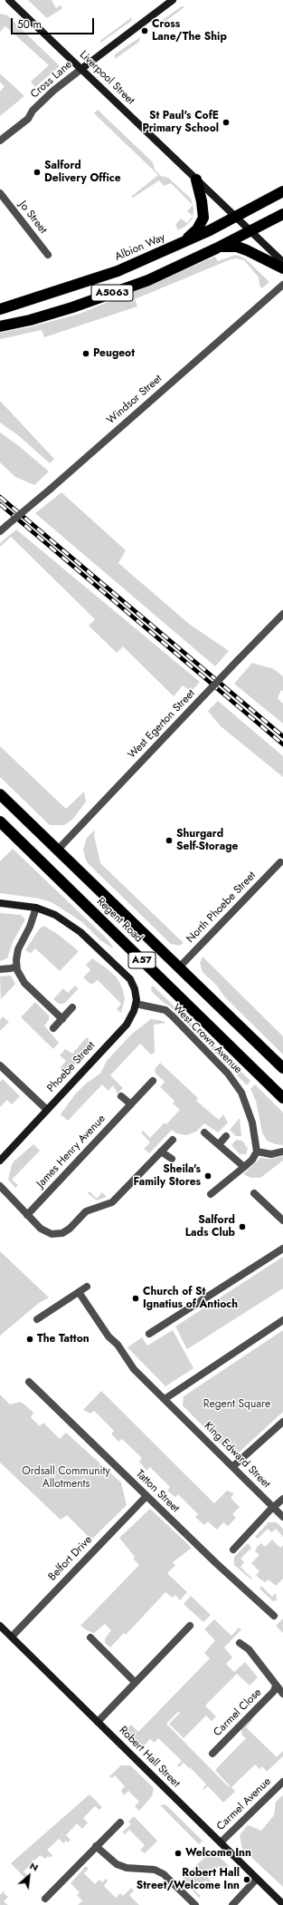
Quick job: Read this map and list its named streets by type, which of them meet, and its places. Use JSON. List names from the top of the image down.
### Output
{
  "streets": {
    "highway": [
      "Albion Way",
      "A5063",
      "Regent Road",
      "A57"
    ],
    "street": [
      "Liverpool Street",
      "Cross Lane",
      "Jo Street",
      "Windsor Street",
      "West Egerton Street",
      "North Phoebe Street",
      "West Crown Avenue",
      "Phoebe Street",
      "James Henry Avenue",
      "King Edward Street",
      "Tatton Street",
      "Belfort Drive",
      "Carmel Close",
      "Robert Hall Street",
      "Carmel Avenue"
    ]
  },
  "crossings": [
    ["Liverpool Street", "Cross Lane"],
    ["Liverpool Street", "Albion Way"],
    ["Liverpool Street", "A5063"],
    ["West Egerton Street", "Regent Road"],
    ["North Phoebe Street", "Regent Road"],
    ["West Crown Avenue", "Phoebe Street"],
    ["Tatton Street", "Belfort Drive"],
    ["Belfort Drive", "Robert Hall Street"],
    ["Robert Hall Street", "Carmel Avenue"]
  ],
  "parks": ["Regent Square", "Ordsall Community Allotments"],
  "places": [
    "Cross Lane/The Ship",
    "St Paul's CofE Primary School",
    "Salford Delivery Office",
    "Peugeot",
    "Shurgard Self-Storage",
    "Sheila's Family Stores",
    "Salford Lads Club",
    "Church of St Ignatius of Antioch",
    "The Tatton",
    "Welcome Inn",
    "Robert Hall Street/Welcome Inn"
  ],
  "scale_bar": "50 m",
  "north": "top right"
}
